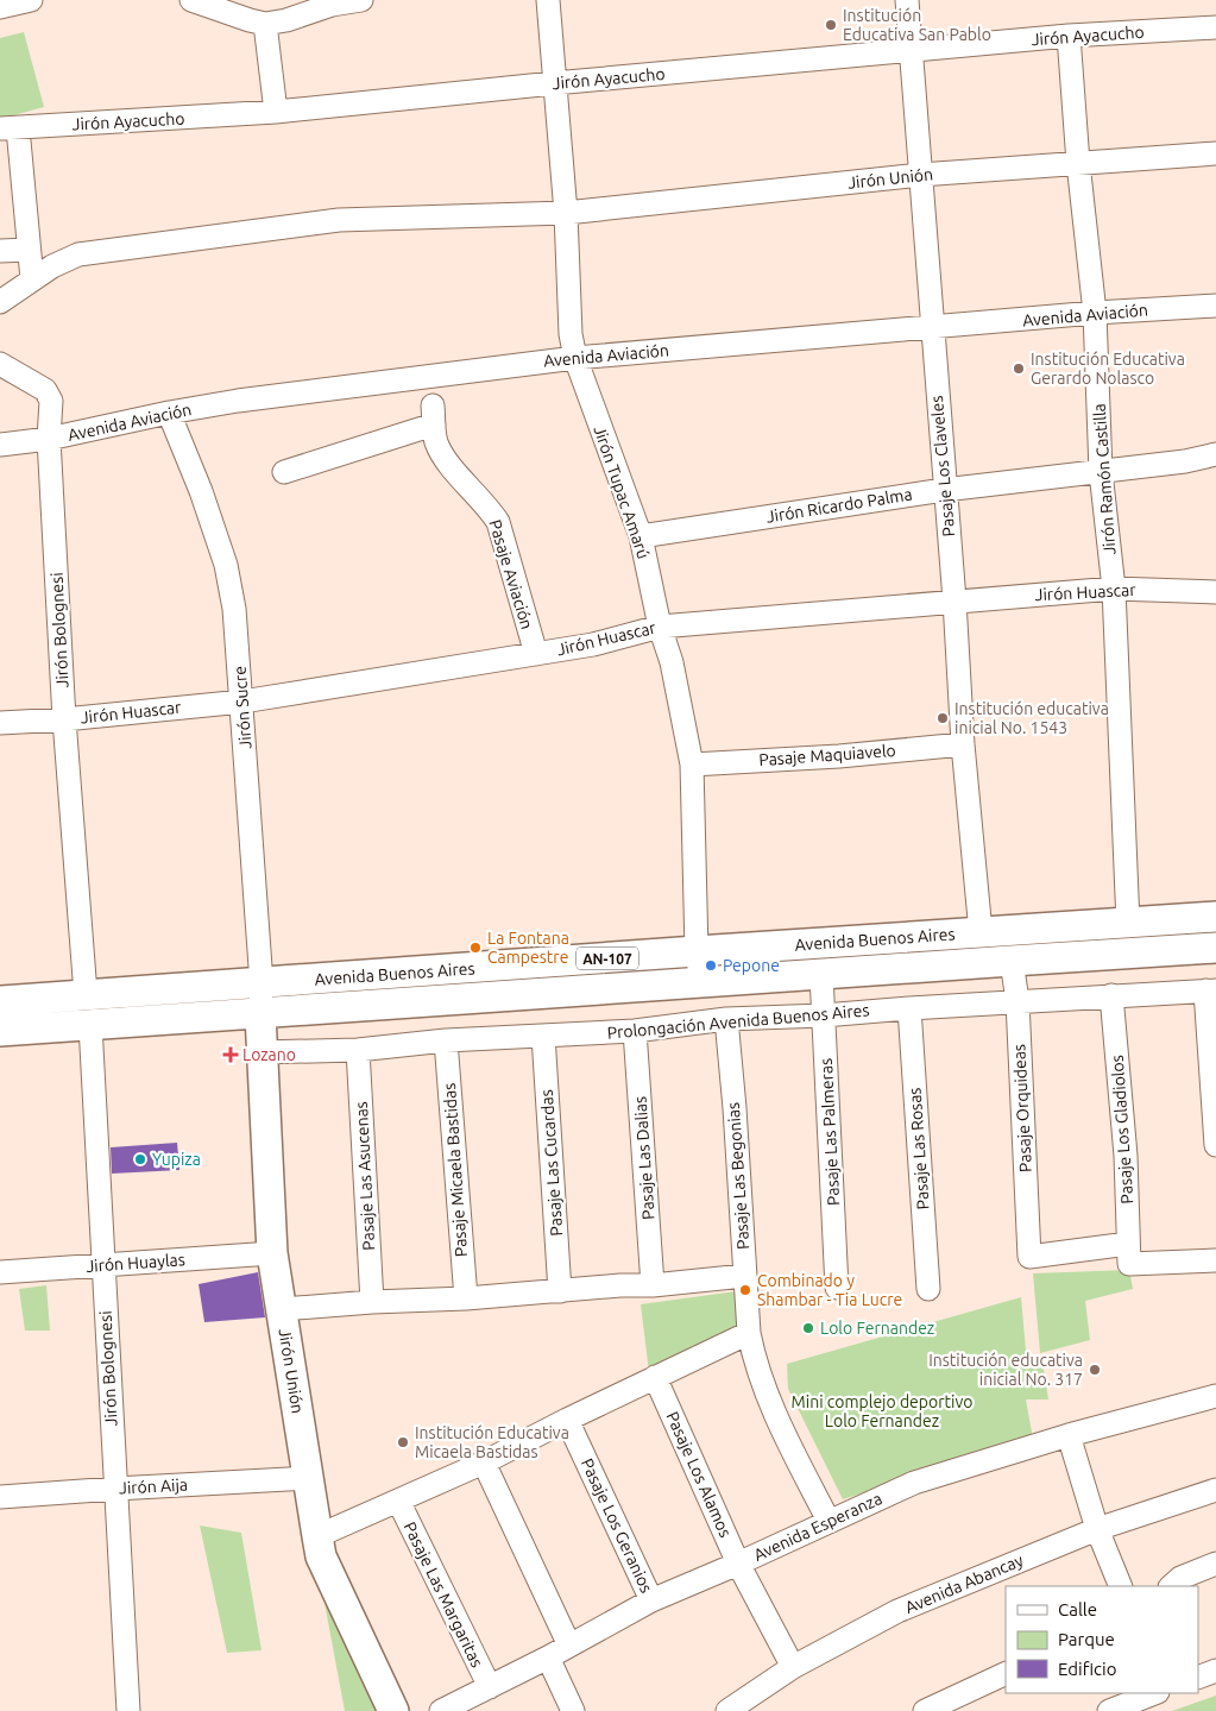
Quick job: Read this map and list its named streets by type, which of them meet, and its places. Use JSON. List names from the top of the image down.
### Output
{
  "streets": {
    "main road": ["Jirón Unión", "Avenida Buenos Aires", "AN-107"],
    "street": [
      "Jirón Ayacucho",
      "Avenida Aviación",
      "Pasaje Los Claveles",
      "Jirón Ramón Castilla",
      "Jirón Tupac Amarú",
      "Jirón Ricardo Palma",
      "Pasaje Aviación",
      "Jirón Huascar",
      "Jirón Bolognesi",
      "Jirón Sucre",
      "Pasaje Maquiavelo",
      "Prolongación Avenida Buenos Aires",
      "Pasaje Orquideas",
      "Pasaje Los Gladiolos",
      "Pasaje Las Palmeras",
      "Pasaje Las Rosas",
      "Pasaje Las Dalias",
      "Pasaje Las Cucardas",
      "Pasaje Micaela Bastidas",
      "Pasaje Las Asucenas",
      "Pasaje Las Begonias",
      "Jirón Huaylas",
      "Pasaje Los Alamos",
      "Jirón Aija",
      "Pasaje Los Geranios",
      "Avenida Esperanza",
      "Avenida Abancay",
      "Pasaje Las Margaritas"
    ]
  },
  "crossings": [
    ["Jirón Ayacucho", "Pasaje Los Claveles"],
    ["Jirón Ayacucho", "Jirón Ramón Castilla"],
    ["Jirón Ayacucho", "Jirón Tupac Amarú"],
    ["Jirón Unión", "Pasaje Los Claveles"],
    ["Jirón Unión", "Jirón Ramón Castilla"],
    ["Jirón Unión", "Jirón Tupac Amarú"],
    ["Jirón Unión", "Jirón Sucre"],
    ["Jirón Unión", "Avenida Buenos Aires"],
    ["Jirón Unión", "Prolongación Avenida Buenos Aires"],
    ["Jirón Unión", "Jirón Huaylas"],
    ["Jirón Unión", "Jirón Aija"],
    ["Avenida Aviación", "Pasaje Los Claveles"],
    ["Avenida Aviación", "Jirón Ramón Castilla"],
    ["Avenida Aviación", "Jirón Tupac Amarú"],
    ["Avenida Aviación", "Jirón Bolognesi"],
    ["Avenida Aviación", "Jirón Sucre"],
    ["Pasaje Los Claveles", "Jirón Ricardo Palma"],
    ["Pasaje Los Claveles", "Jirón Huascar"],
    ["Pasaje Los Claveles", "Pasaje Maquiavelo"],
    ["Pasaje Los Claveles", "Avenida Buenos Aires"],
    ["Jirón Ramón Castilla", "Jirón Ricardo Palma"],
    ["Jirón Ramón Castilla", "Jirón Huascar"],
    ["Jirón Ramón Castilla", "Avenida Buenos Aires"],
    ["Jirón Tupac Amarú", "Jirón Ricardo Palma"],
    ["Jirón Tupac Amarú", "Jirón Huascar"],
    ["Jirón Tupac Amarú", "Pasaje Maquiavelo"],
    ["Jirón Tupac Amarú", "Avenida Buenos Aires"],
    ["Pasaje Aviación", "Jirón Huascar"],
    ["Jirón Huascar", "Jirón Bolognesi"],
    ["Jirón Huascar", "Jirón Sucre"],
    ["Jirón Bolognesi", "Avenida Buenos Aires"],
    ["Jirón Bolognesi", "Jirón Huaylas"],
    ["Jirón Bolognesi", "Jirón Aija"],
    ["Jirón Sucre", "Avenida Buenos Aires"],
    ["Avenida Buenos Aires", "Pasaje Orquideas"],
    ["Avenida Buenos Aires", "Pasaje Las Palmeras"],
    ["Prolongación Avenida Buenos Aires", "Pasaje Orquideas"],
    ["Prolongación Avenida Buenos Aires", "Pasaje Los Gladiolos"],
    ["Prolongación Avenida Buenos Aires", "Pasaje Las Palmeras"],
    ["Prolongación Avenida Buenos Aires", "Pasaje Las Rosas"],
    ["Prolongación Avenida Buenos Aires", "Pasaje Las Dalias"],
    ["Prolongación Avenida Buenos Aires", "Pasaje Las Cucardas"],
    ["Prolongación Avenida Buenos Aires", "Pasaje Micaela Bastidas"],
    ["Prolongación Avenida Buenos Aires", "Pasaje Las Asucenas"],
    ["Prolongación Avenida Buenos Aires", "Pasaje Las Begonias"],
    ["Pasaje Orquideas", "Pasaje Los Gladiolos"],
    ["Pasaje Las Begonias", "Avenida Esperanza"],
    ["Pasaje Los Alamos", "Avenida Esperanza"],
    ["Pasaje Los Alamos", "Avenida Abancay"],
    ["Pasaje Los Geranios", "Avenida Esperanza"],
    ["Avenida Esperanza", "Pasaje Las Margaritas"]
  ],
  "parks": ["Mini complejo deportivo Lolo Fernandez"],
  "places": {
    "other": [
      "Institución Educativa San Pablo",
      "Institución Educativa Gerardo Nolasco",
      "Institución educativa inicial No. 1543",
      "La Fontana Campestre",
      "Pepone",
      "Yupiza",
      "Combinado y Shambar - Tia Lucre",
      "Lolo Fernandez",
      "Institución educativa inicial No. 317",
      "Institución Educativa Micaela Bastidas"
    ],
    "health": ["Lozano"]
  },
  "legend": ["Calle", "Parque", "Edificio"]
}
